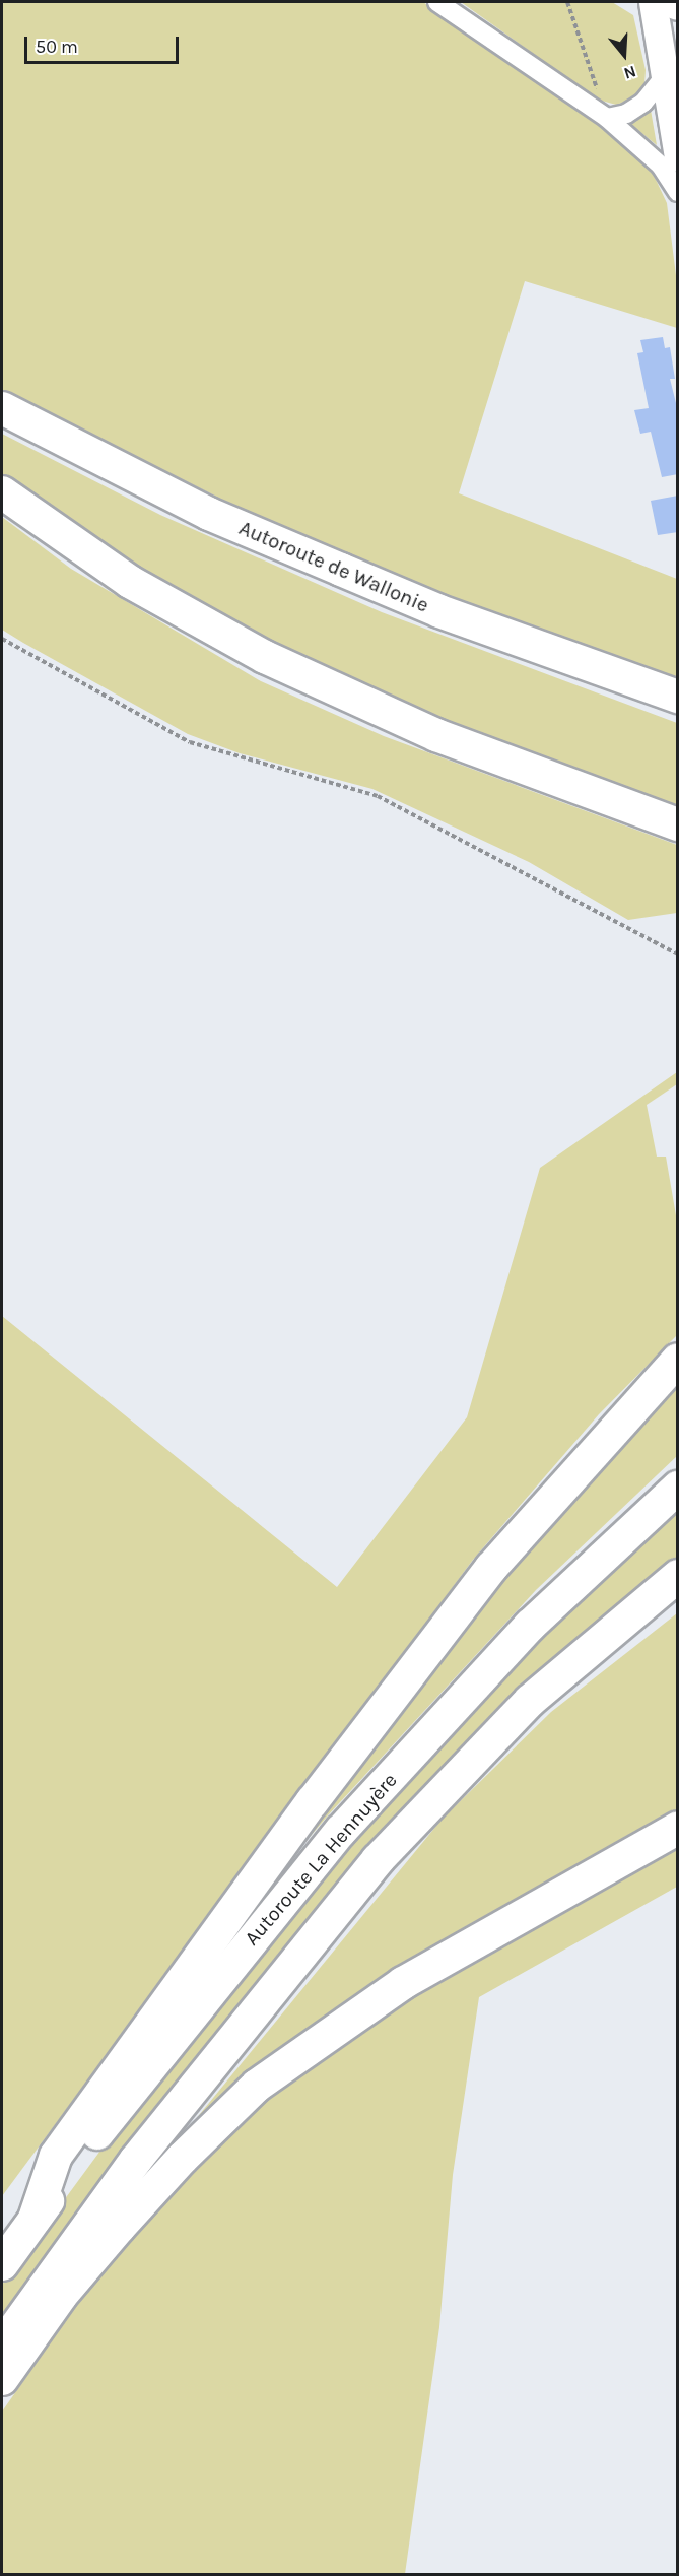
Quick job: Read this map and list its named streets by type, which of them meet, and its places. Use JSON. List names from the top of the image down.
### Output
{
  "streets": {
    "highway": ["Autoroute de Wallonie", "Autoroute La Hennuyère"]
  },
  "scale_bar": "50 m",
  "north": "bottom"
}
